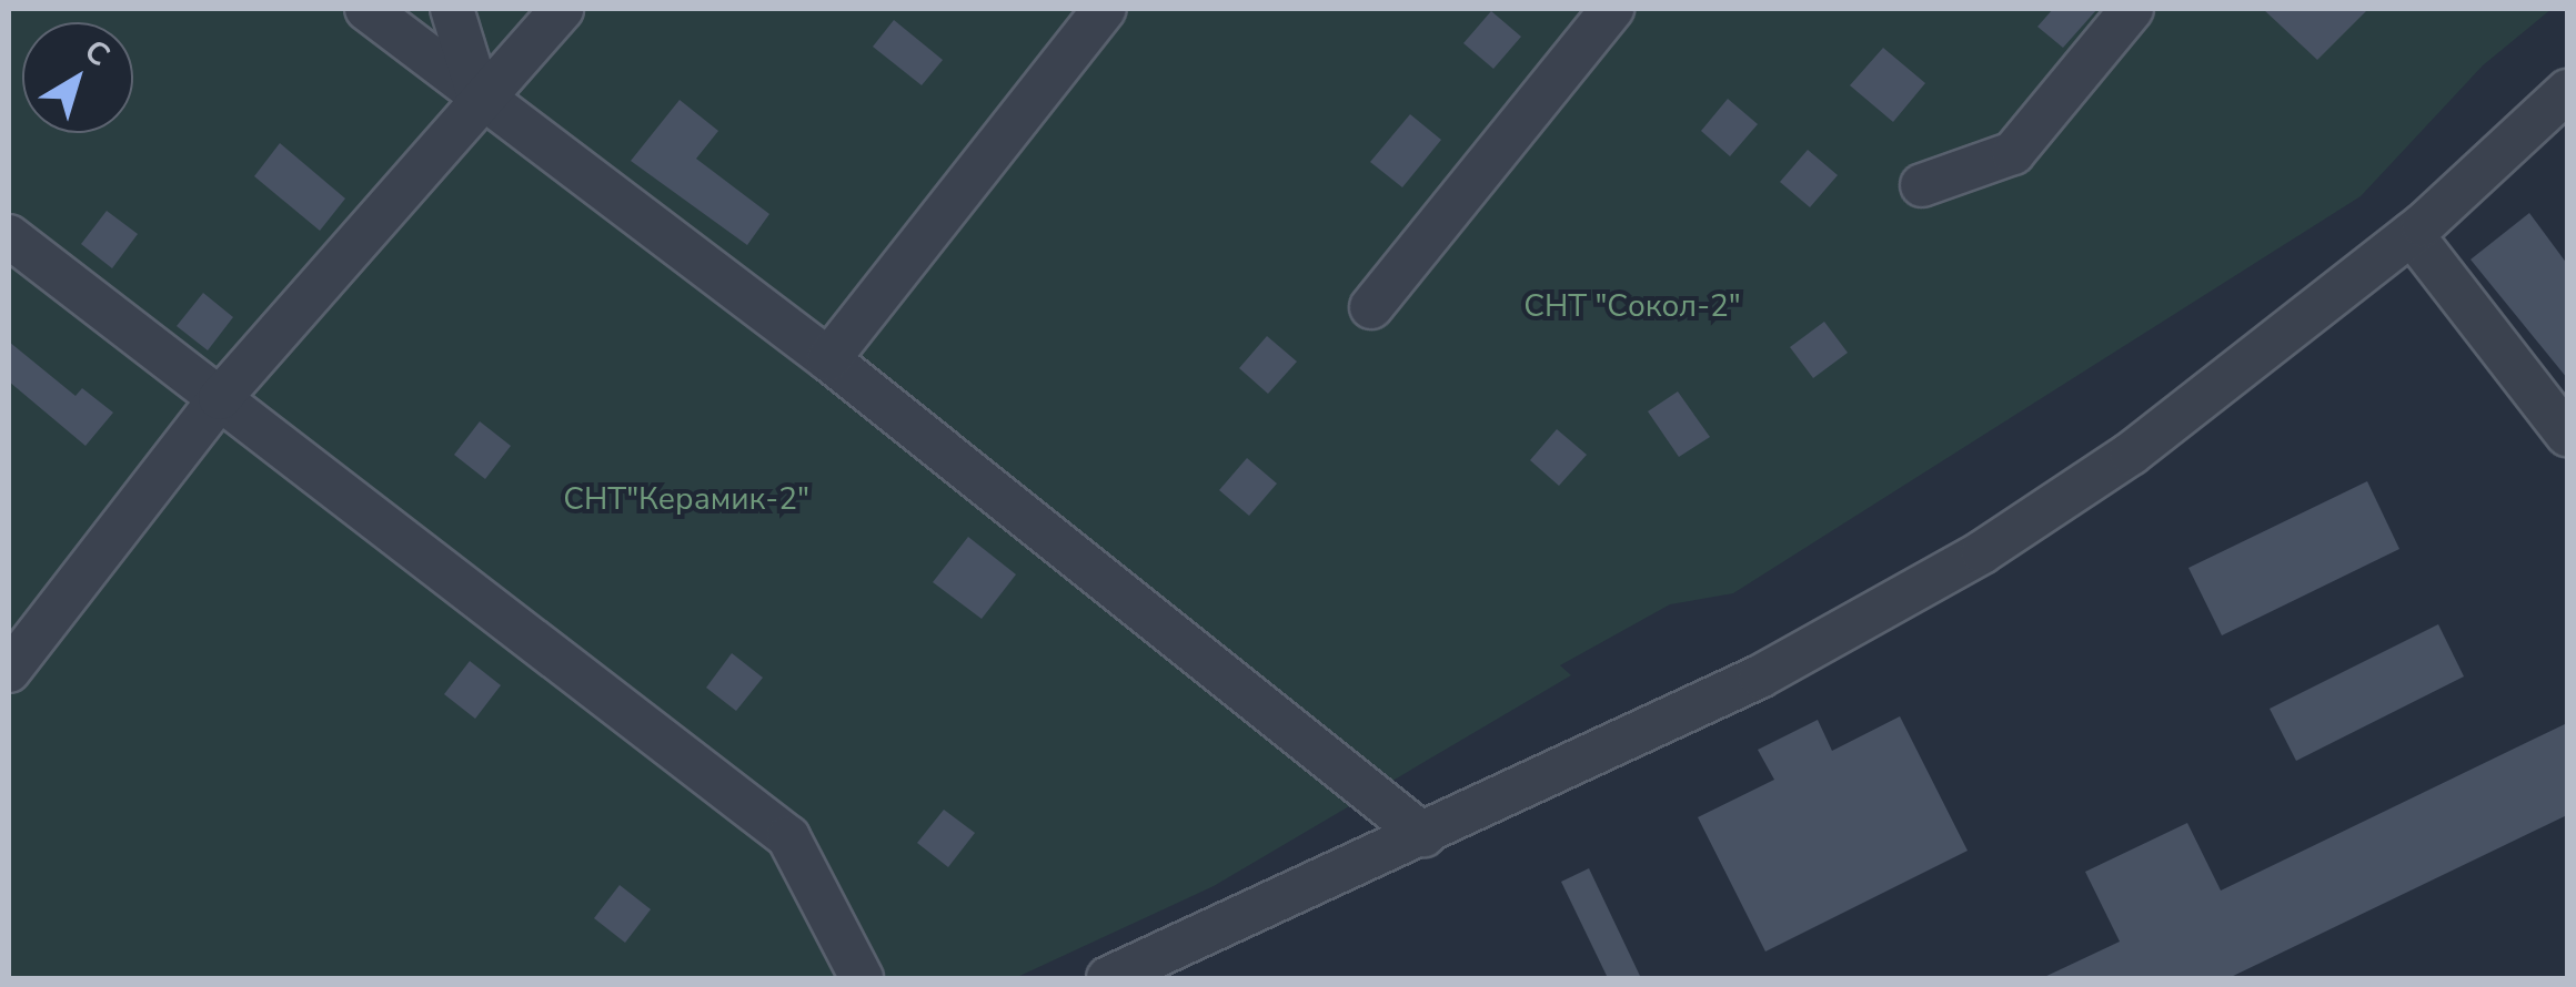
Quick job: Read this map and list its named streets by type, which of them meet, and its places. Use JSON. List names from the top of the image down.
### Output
{
  "parks": ["СНТ \"Сокол-2\"", "СНТ\"Керамик-2\""],
  "north": "top right"
}
